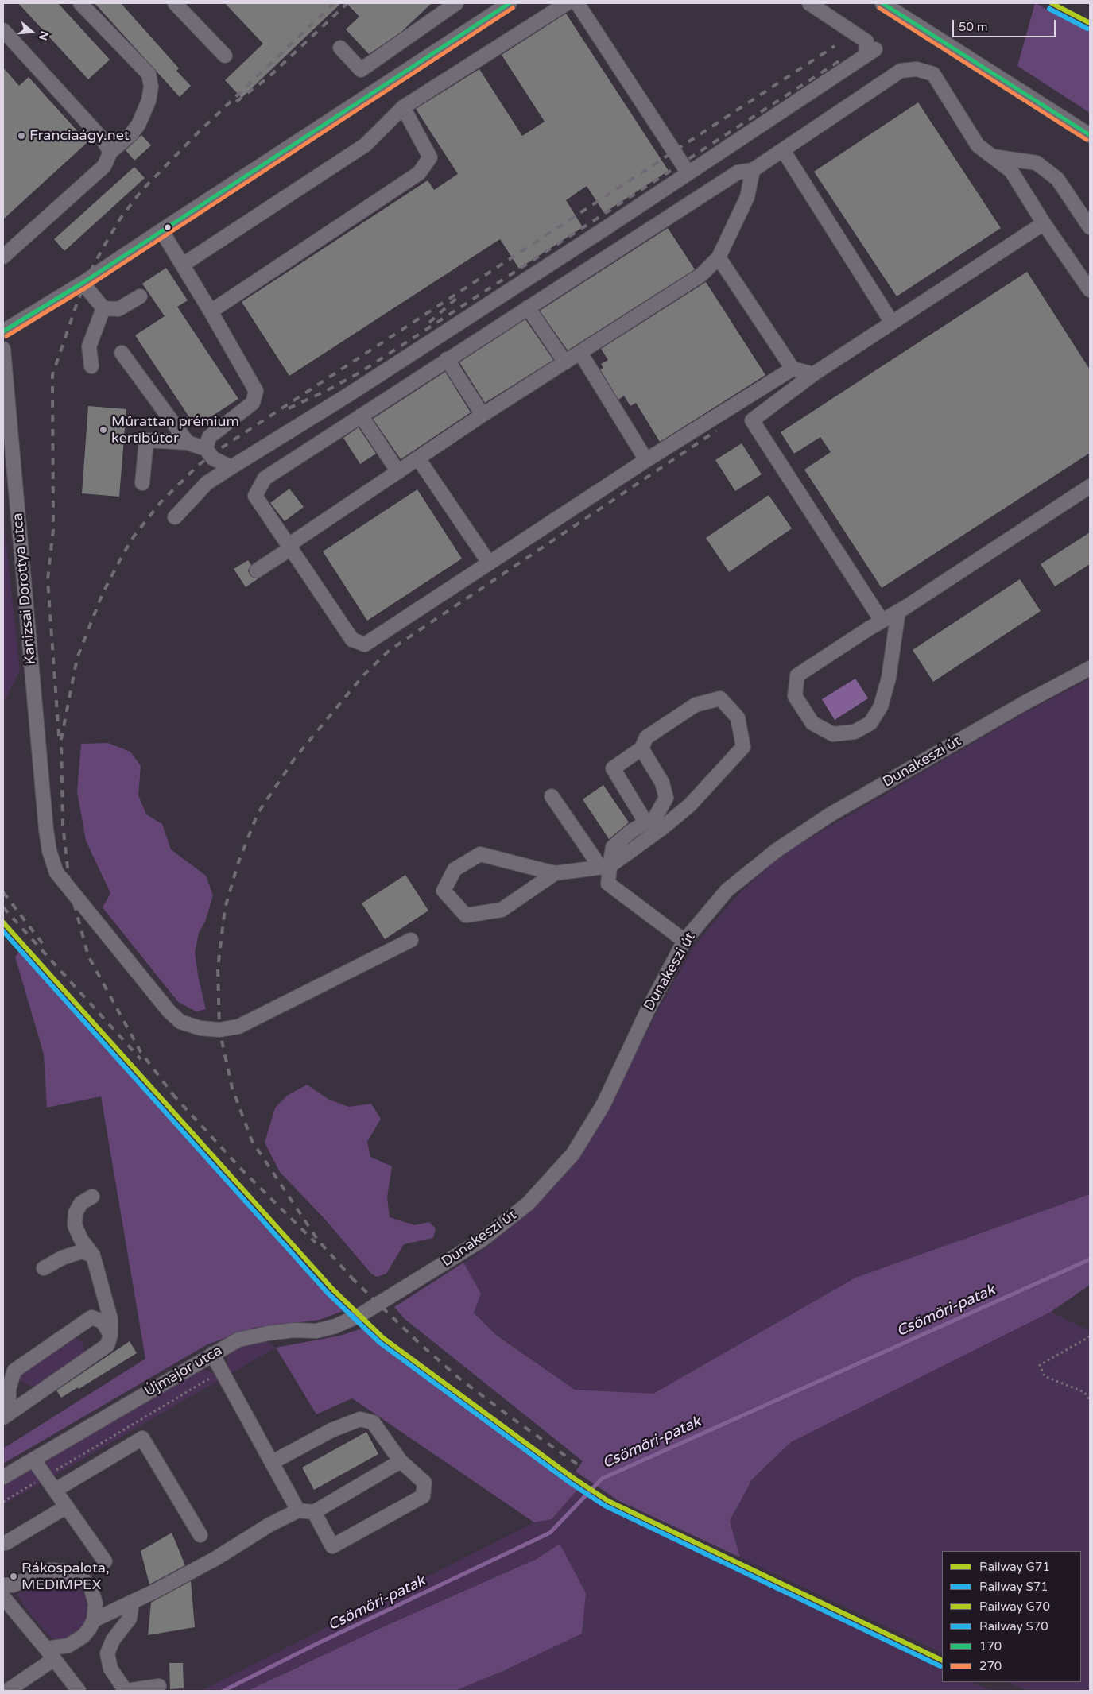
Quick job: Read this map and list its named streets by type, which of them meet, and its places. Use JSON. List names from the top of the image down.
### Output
{
  "streets": {
    "street": ["Kanizsai Dorottya utca", "Dunakeszi út", "Újmajor utca"]
  },
  "crossings": [
    ["Dunakeszi út", "Újmajor utca"]
  ],
  "water": ["Csömöri-patak"],
  "places": ["Franciaágy.net", "Műrattan prémium kertibútor", "Rákospalota, MEDIMPEX"],
  "lines": [
    "rail line G70",
    "transit line 170",
    "transit line 270",
    "rail line S70",
    "rail line G71",
    "rail line S71"
  ],
  "legend": [
    "Railway G71",
    "Railway S71",
    "Railway G70",
    "Railway S70",
    "170",
    "270"
  ],
  "scale_bar": "50 m",
  "north": "right"
}
